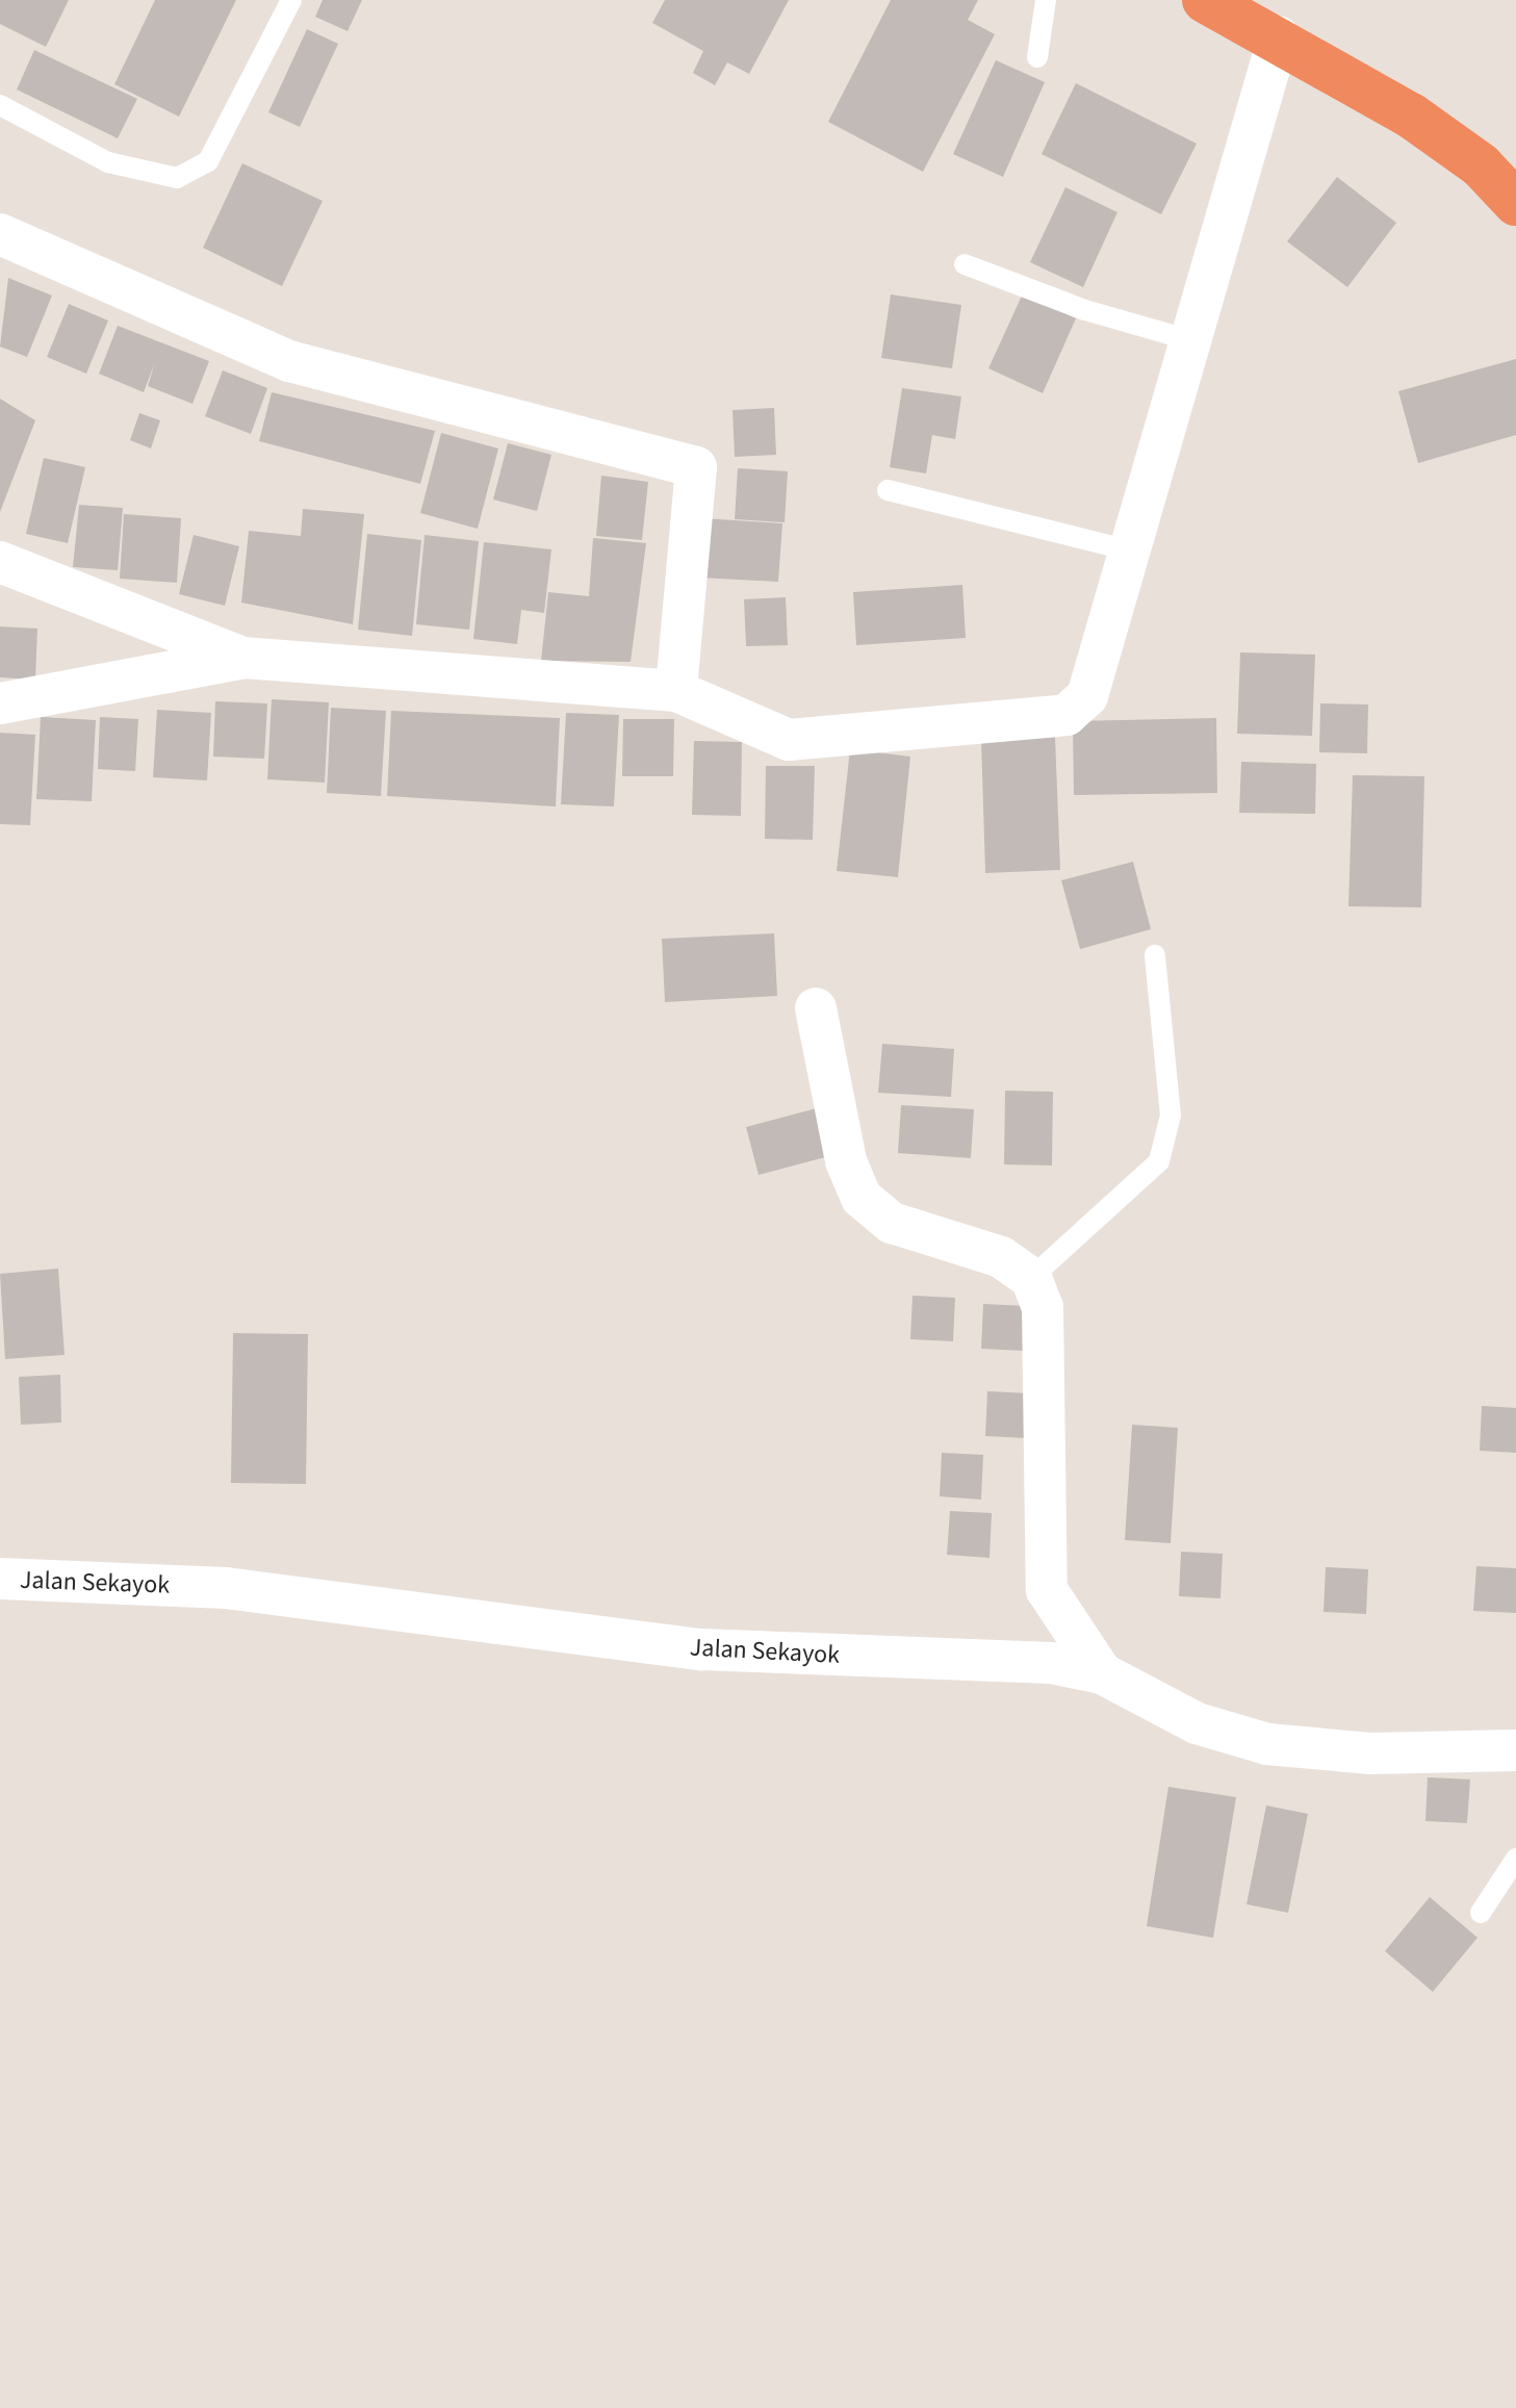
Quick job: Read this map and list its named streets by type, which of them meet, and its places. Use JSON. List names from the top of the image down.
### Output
{
  "streets": {
    "street": ["Jalan Sekayok"]
  }
}
